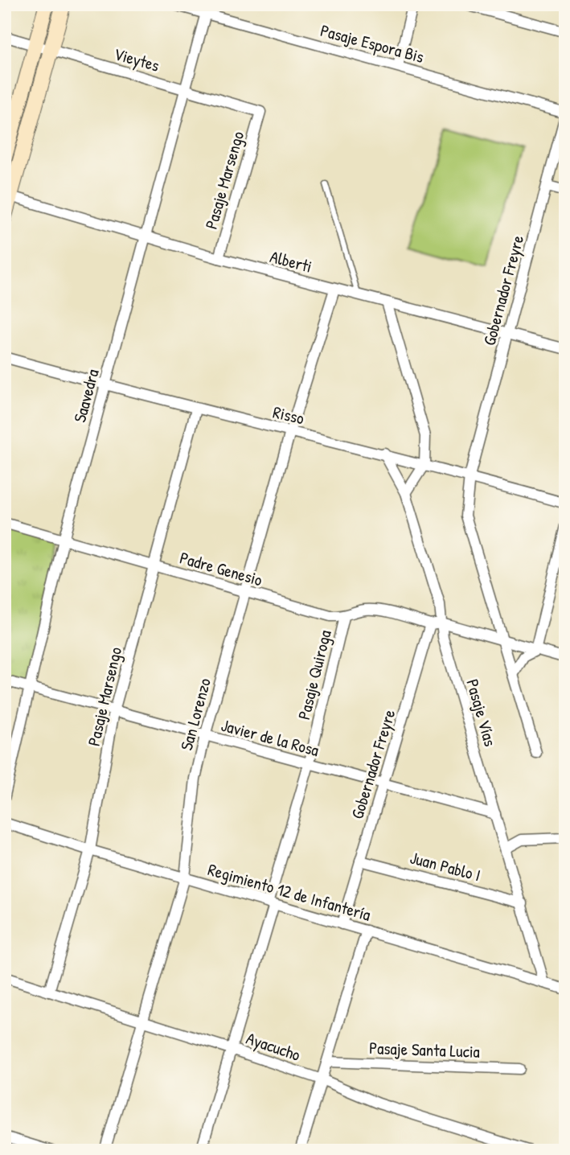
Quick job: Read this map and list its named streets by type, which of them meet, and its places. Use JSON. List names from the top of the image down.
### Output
{
  "streets": {
    "street": [
      "Pasaje Espora Bis",
      "Vieytes",
      "Pasaje Marsengo",
      "Alberti",
      "Gobernador Freyre",
      "Saavedra",
      "Risso",
      "Padre Genesio",
      "Pasaje Quiroga",
      "Pasaje Vías",
      "San Lorenzo",
      "Javier de la Rosa",
      "Juan Pablo I",
      "Regimiento 12 de Infantería",
      "Ayacucho",
      "Pasaje Santa Lucia"
    ]
  },
  "crossings": [
    ["Pasaje Espora Bis", "Gobernador Freyre"],
    ["Pasaje Espora Bis", "Saavedra"],
    ["Vieytes", "Pasaje Marsengo"],
    ["Vieytes", "Saavedra"],
    ["Pasaje Marsengo", "Alberti"],
    ["Pasaje Marsengo", "Risso"],
    ["Pasaje Marsengo", "Padre Genesio"],
    ["Pasaje Marsengo", "Javier de la Rosa"],
    ["Pasaje Marsengo", "Regimiento 12 de Infantería"],
    ["Pasaje Marsengo", "Ayacucho"],
    ["Alberti", "Gobernador Freyre"],
    ["Alberti", "Saavedra"],
    ["Alberti", "San Lorenzo"],
    ["Gobernador Freyre", "Risso"],
    ["Gobernador Freyre", "Padre Genesio"],
    ["Gobernador Freyre", "Javier de la Rosa"],
    ["Gobernador Freyre", "Juan Pablo I"],
    ["Gobernador Freyre", "Regimiento 12 de Infantería"],
    ["Saavedra", "Risso"],
    ["Saavedra", "Padre Genesio"],
    ["Saavedra", "Javier de la Rosa"],
    ["Risso", "Pasaje Vías"],
    ["Risso", "San Lorenzo"],
    ["Padre Genesio", "Pasaje Quiroga"],
    ["Padre Genesio", "San Lorenzo"],
    ["Pasaje Quiroga", "Javier de la Rosa"],
    ["Pasaje Quiroga", "Regimiento 12 de Infantería"],
    ["Pasaje Quiroga", "Ayacucho"],
    ["Pasaje Vías", "Javier de la Rosa"],
    ["Pasaje Vías", "Juan Pablo I"],
    ["Pasaje Vías", "Regimiento 12 de Infantería"],
    ["San Lorenzo", "Javier de la Rosa"],
    ["San Lorenzo", "Regimiento 12 de Infantería"],
    ["San Lorenzo", "Ayacucho"]
  ]
}
